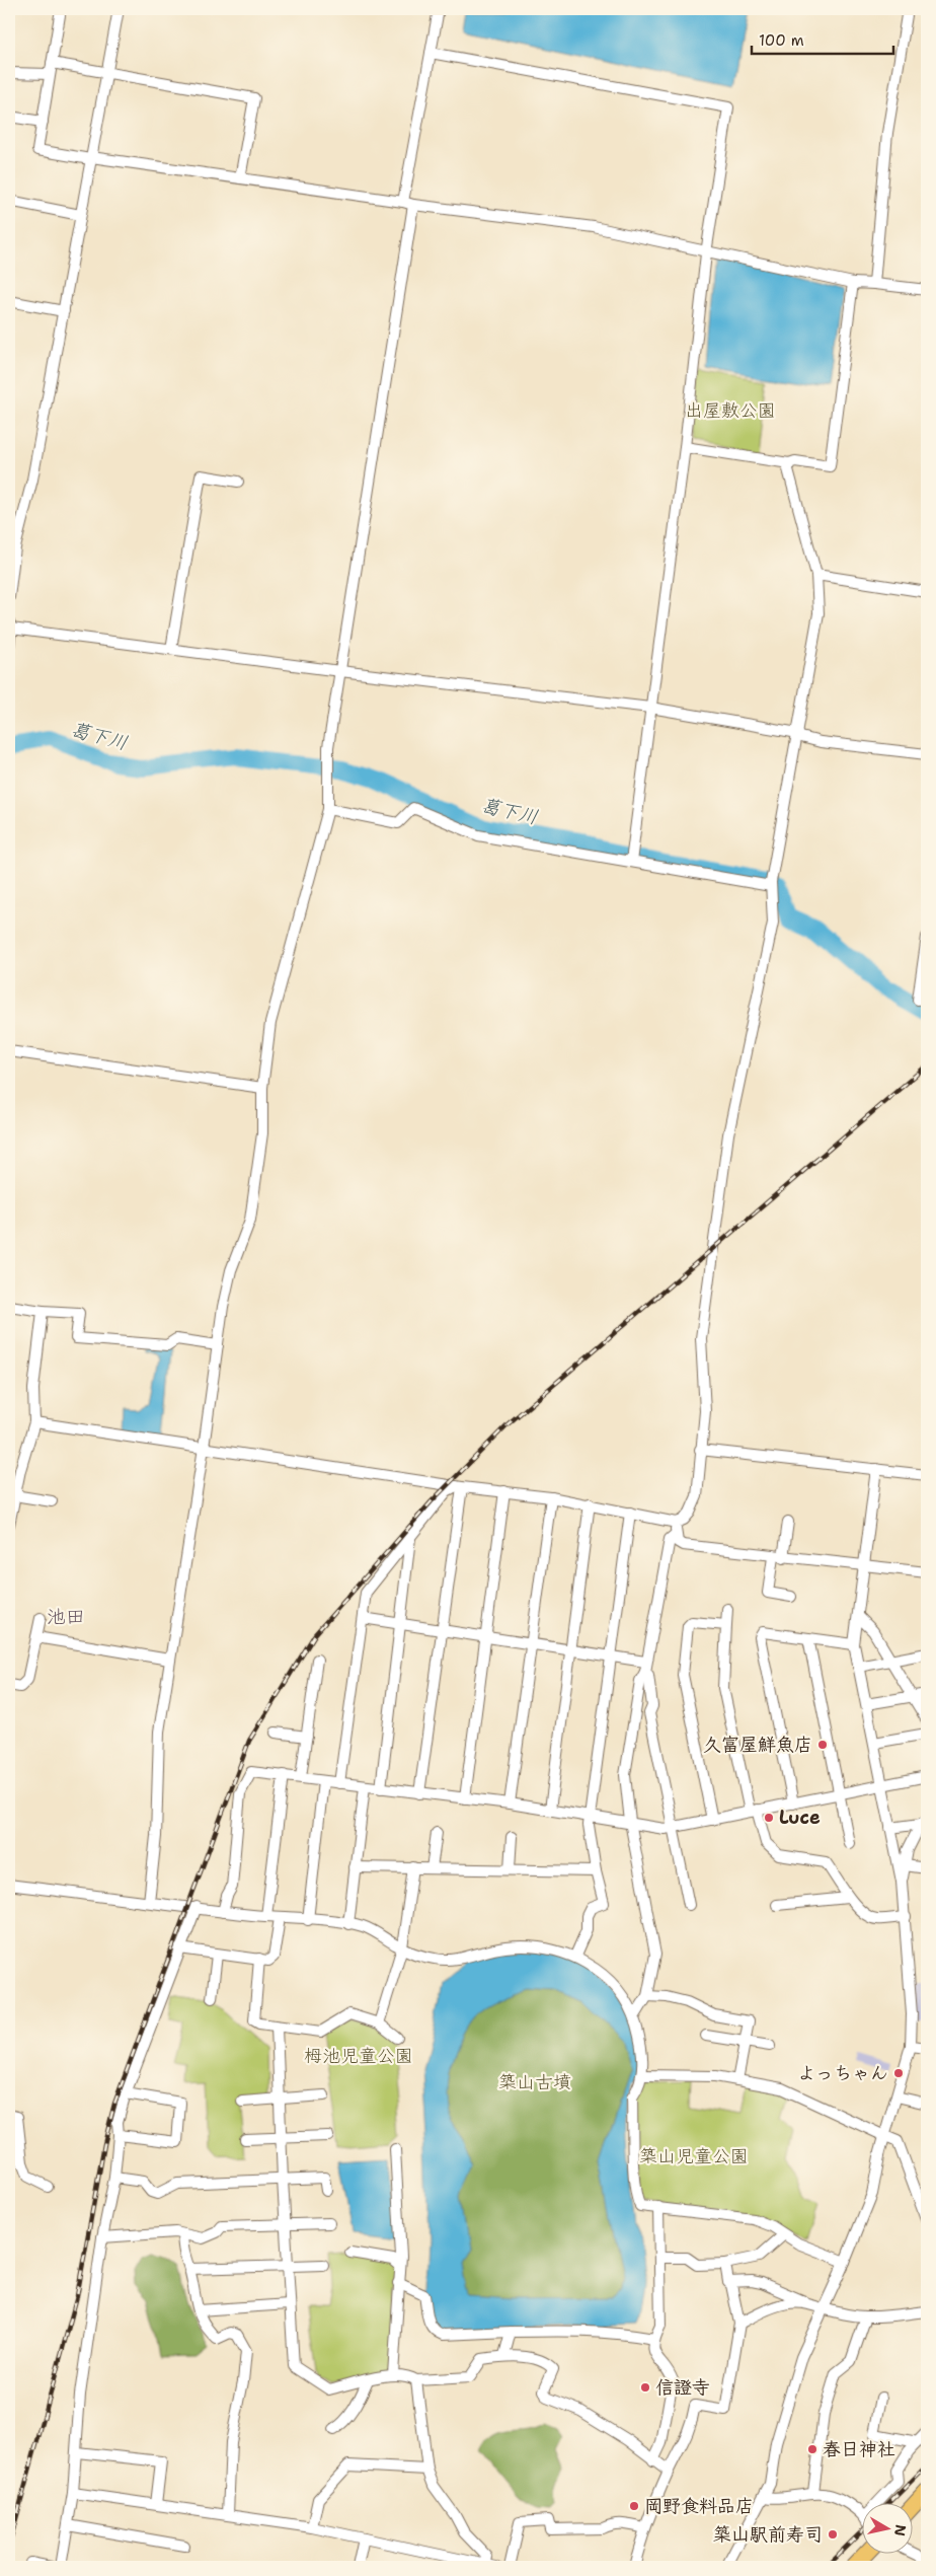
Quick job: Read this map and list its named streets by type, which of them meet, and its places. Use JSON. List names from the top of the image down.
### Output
{
  "districts": ["池田"],
  "water": ["葛下川"],
  "parks": [
    "出屋敷公園",
    "栂池児童公園",
    "築山古墳",
    "築山児童公園"
  ],
  "places": [
    "久富屋鮮魚店",
    "Luce",
    "よっちゃん",
    "信證寺",
    "春日神社",
    "岡野食料品店",
    "築山駅前寿司"
  ],
  "scale_bar": "100 m",
  "north": "right"
}
